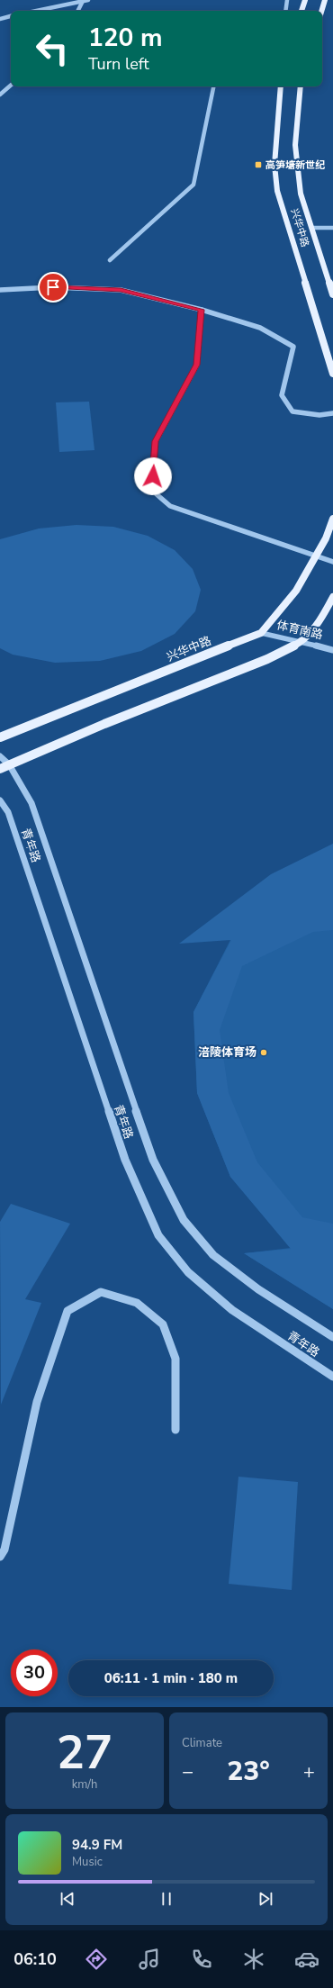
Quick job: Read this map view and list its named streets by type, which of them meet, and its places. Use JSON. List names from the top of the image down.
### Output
{
  "streets": {
    "main road": ["兴华中路"],
    "street": ["体育南路", "青年路"]
  },
  "crossings": [
    ["兴华中路", "体育南路"]
  ],
  "places": {
    "transit": ["高笋塘新世纪"],
    "other": ["涪陵体育场"]
  },
  "page": {
    "turn": ["120 m", "Turn left"],
    "limit": "30",
    "trip": "06:11 · 1 min · 180 m",
    "tile": [
      ["27", "km/h"],
      "Climate"
    ],
    "heat": ["−", "23°", "+"],
    "song": ["94.9 FM", "Music"],
    "tabs": "06:10"
  }
}
